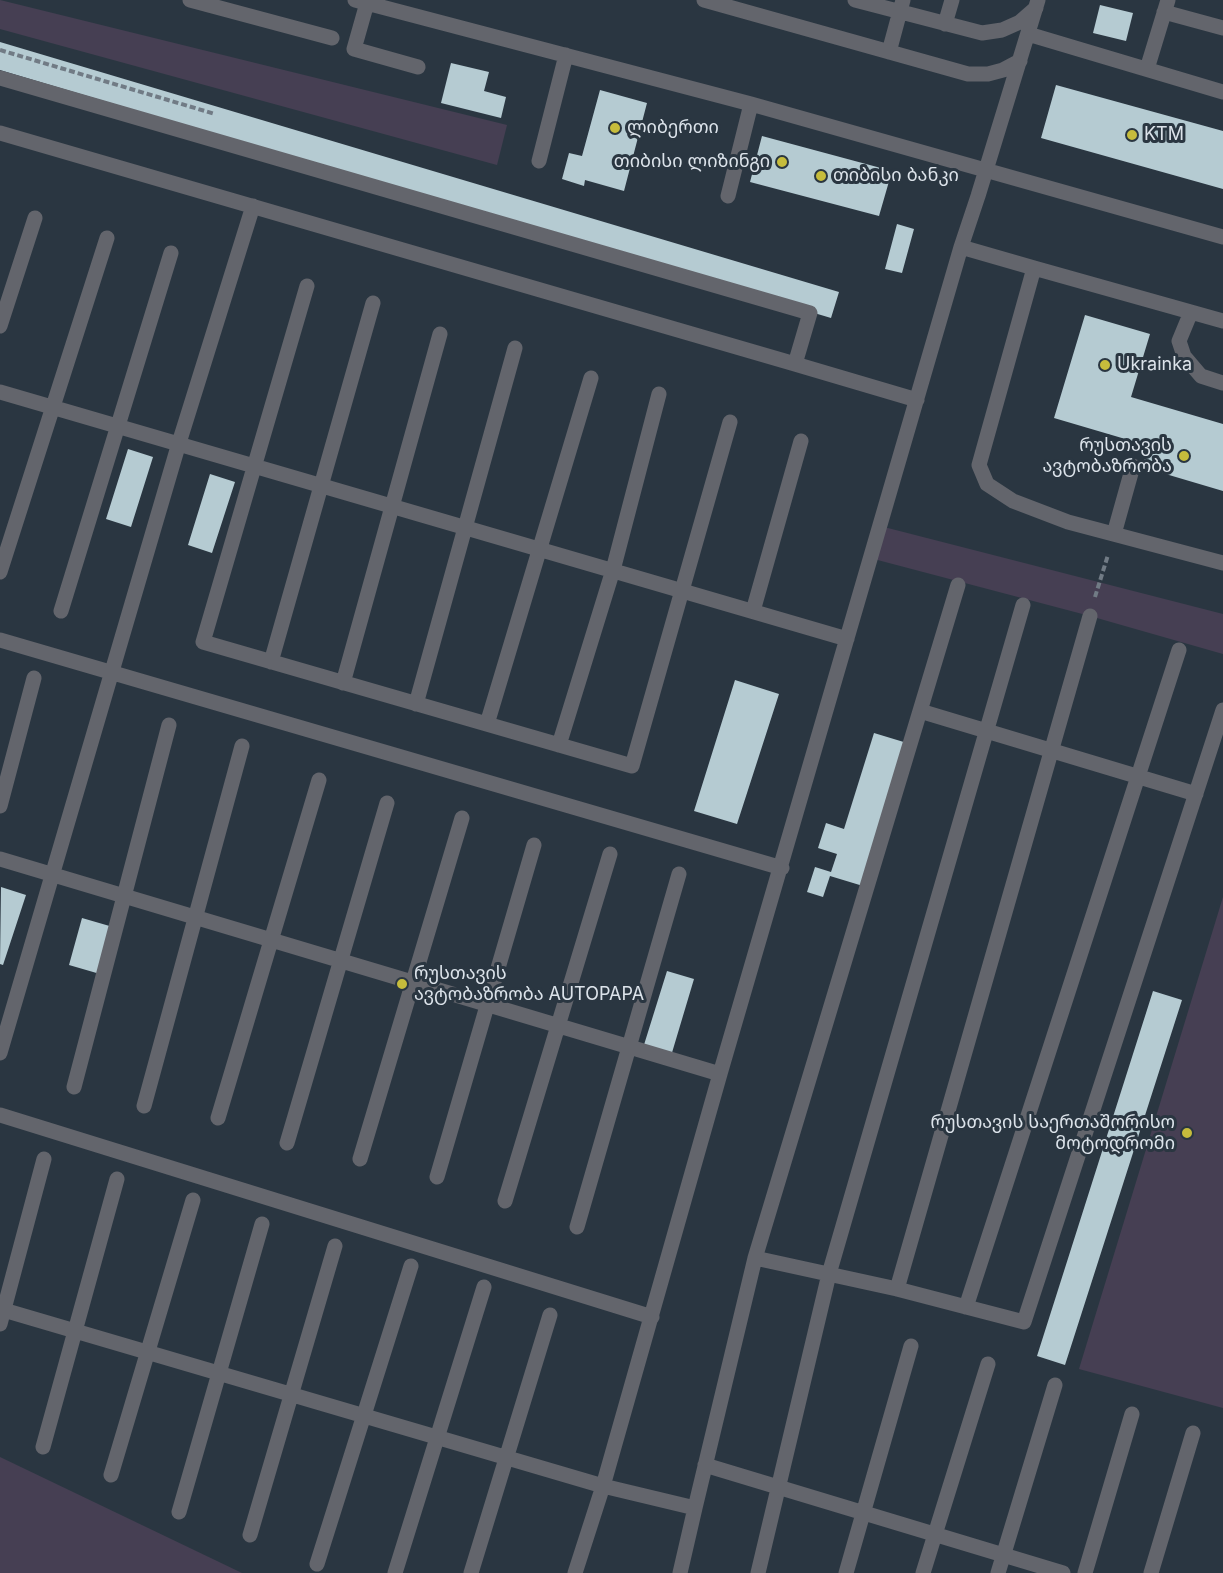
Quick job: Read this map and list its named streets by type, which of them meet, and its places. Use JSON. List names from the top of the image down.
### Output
{
  "places": [
    "ლიბერთი",
    "KTM",
    "თიბისი ლიზინგი",
    "თიბისი ბანკი",
    "Ukrainka",
    "რუსთავის ავტობაზრობა",
    "რუსთავის ავტობაზრობა AUTOPAPA",
    "რუსთავის საერთაშორისო მოტოდრომი"
  ]
}
